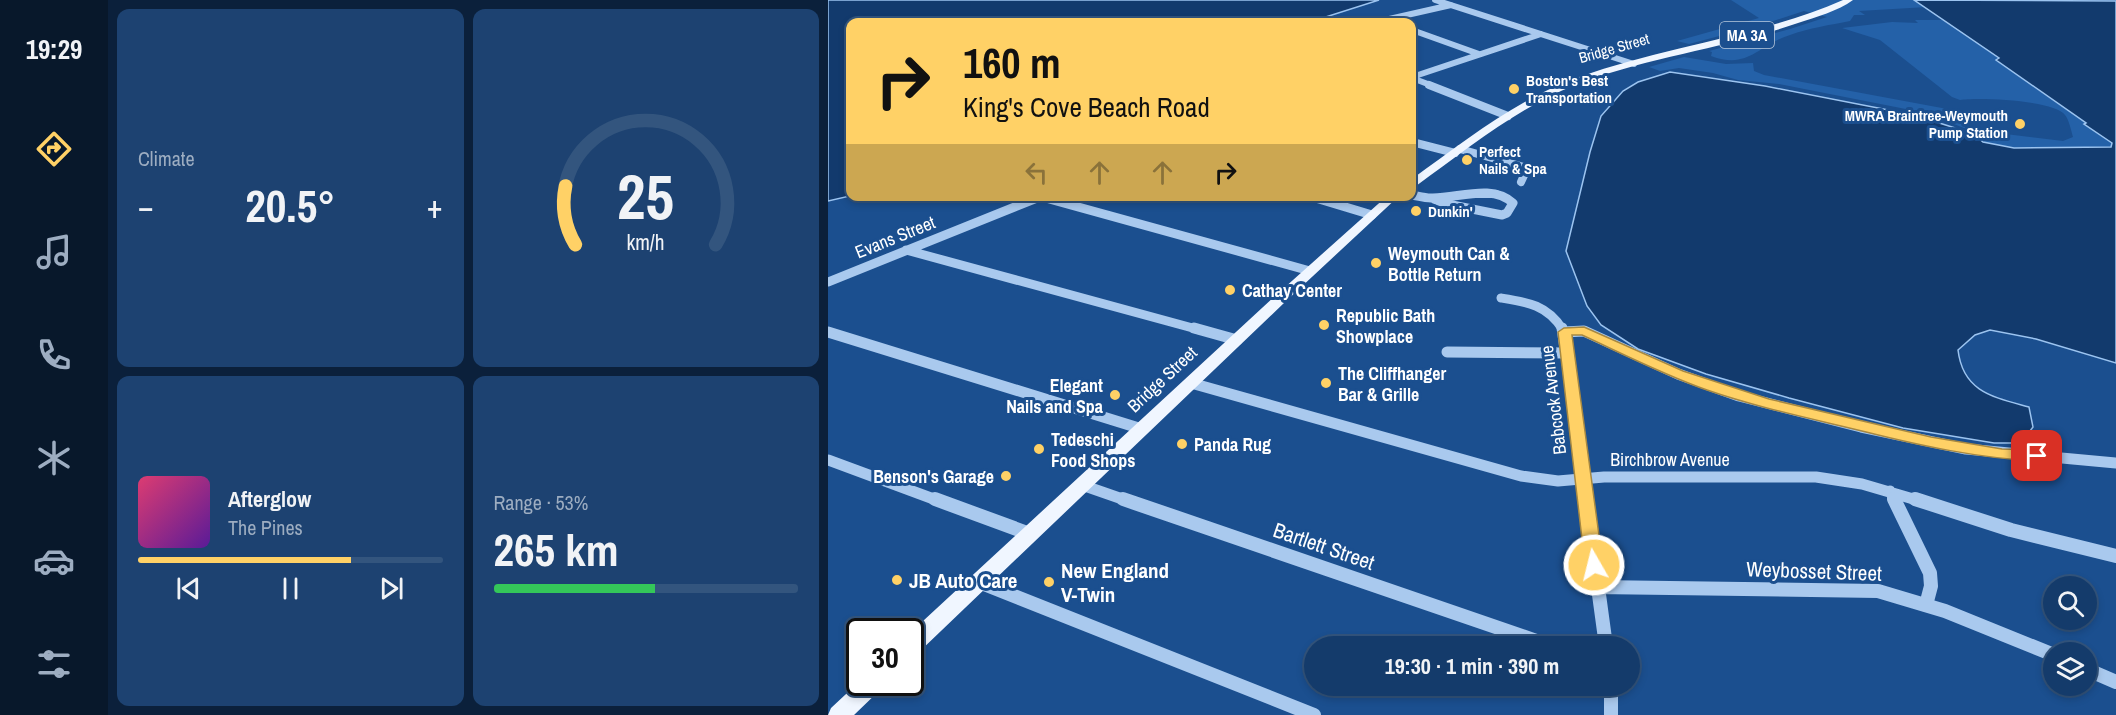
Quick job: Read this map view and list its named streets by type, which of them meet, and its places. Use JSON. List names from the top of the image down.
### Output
{
  "streets": {
    "main road": ["MA 3A", "Bridge Street"],
    "street": [
      "Evans Street",
      "Babcock Avenue",
      "Birchbrow Avenue",
      "Bartlett Street",
      "Weybosset Street"
    ]
  },
  "crossings": [
    ["Bridge Street", "Birchbrow Avenue"],
    ["Bridge Street", "Bartlett Street"],
    ["Babcock Avenue", "Birchbrow Avenue"],
    ["Babcock Avenue", "Weybosset Street"]
  ],
  "places": [
    "Boston's Best Transportation",
    "MWRA Braintree-Weymouth Pump Station",
    "Perfect Nails & Spa",
    "Dunkin'",
    "Weymouth Can & Bottle Return",
    "Cathay Center",
    "Republic Bath Showplace",
    "The Cliffhanger Bar & Grille",
    "Elegant Nails and Spa",
    "Panda Rug",
    "Tedeschi Food Shops",
    "Benson's Garage",
    "JB Auto Care",
    "New England V-Twin"
  ],
  "page": {
    "tabs": "19:29",
    "tile": [
      "Climate",
      ["Range · 53%", "265 km"]
    ],
    "turn": ["160 m", "King's Cove Beach Road"],
    "heat": ["−", "20.5°", "+"],
    "song": ["Afterglow", "The Pines"],
    "limit": "30",
    "trip": "19:30 · 1 min · 390 m",
    "gauge": ["25", "km/h"]
  }
}
